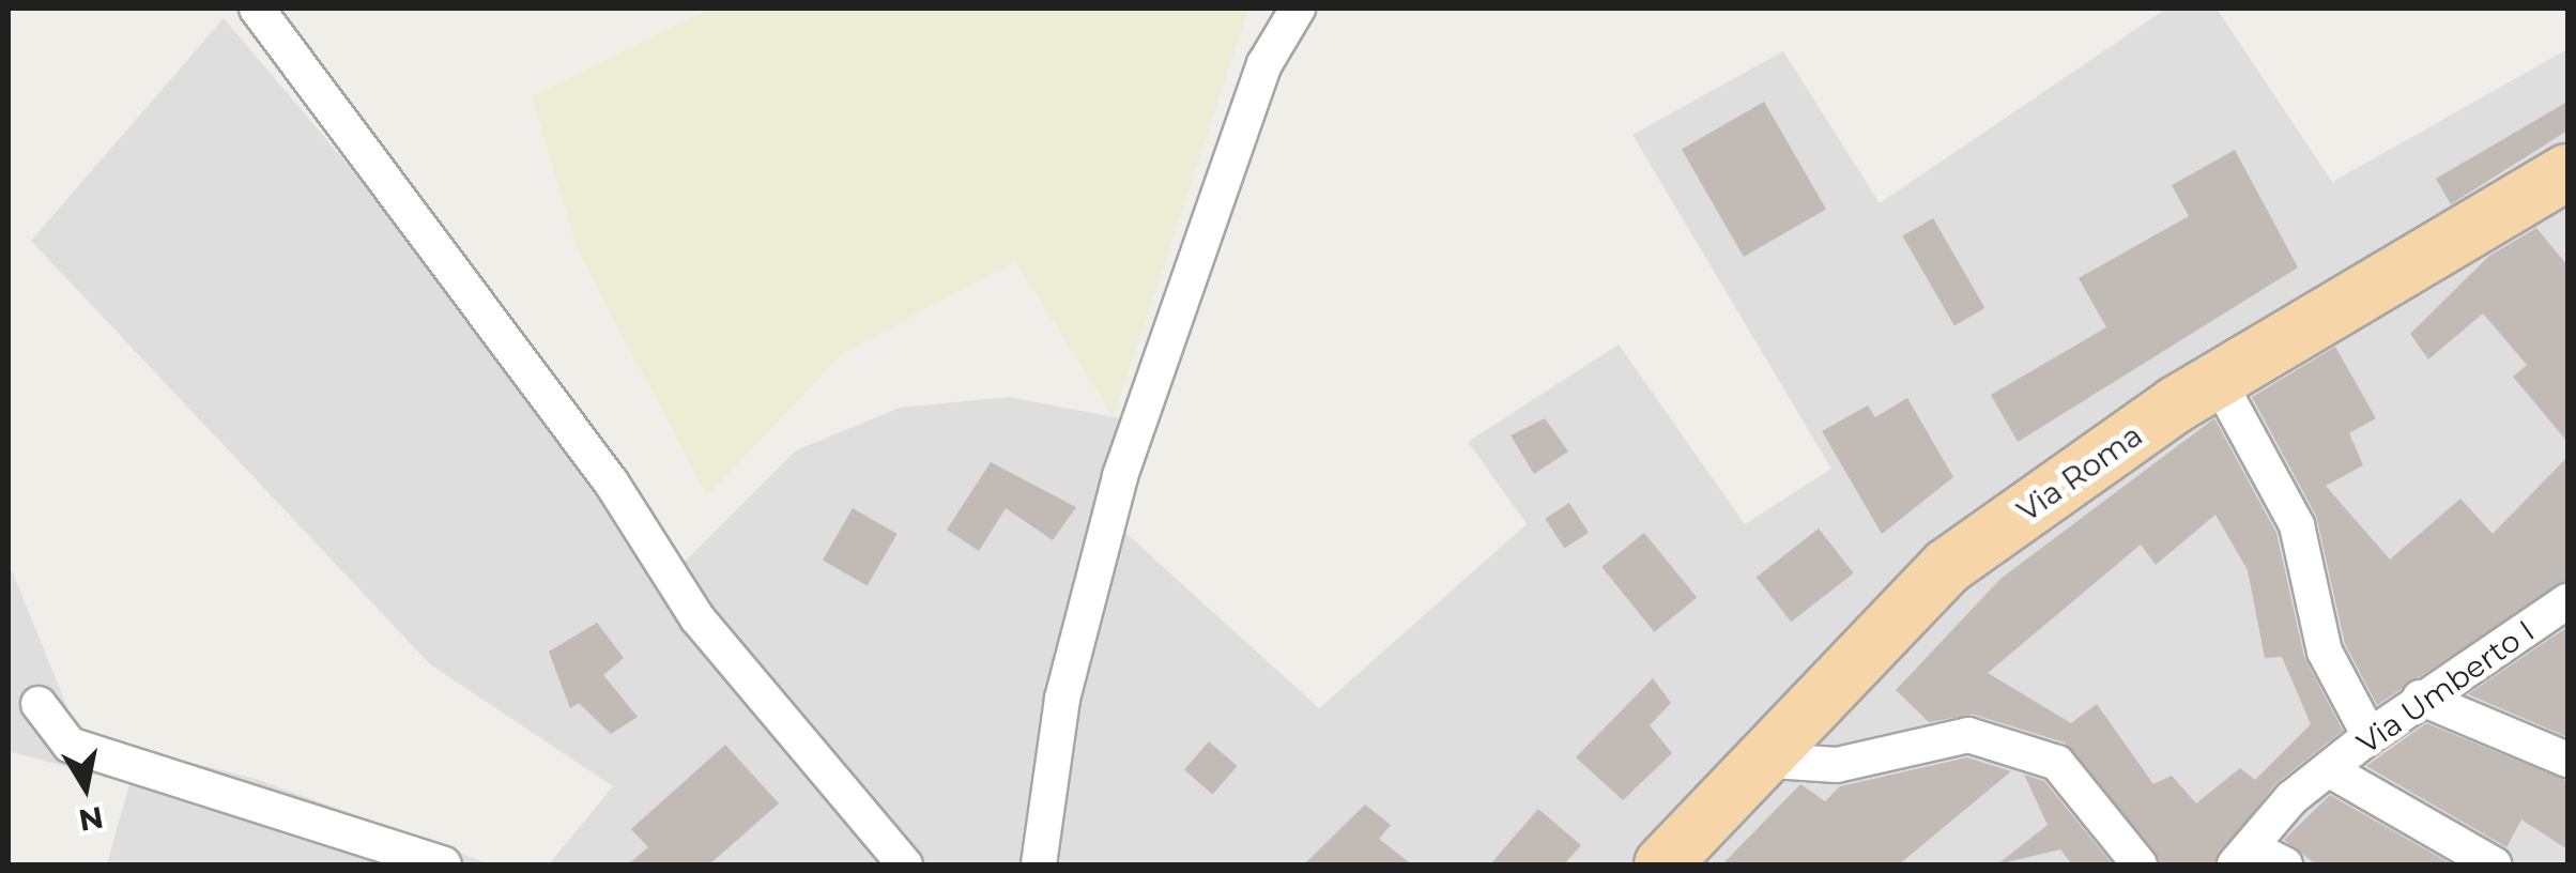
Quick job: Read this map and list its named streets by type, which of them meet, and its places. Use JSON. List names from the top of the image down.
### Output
{
  "streets": {
    "main road": ["Via Roma"],
    "street": ["Via Umberto I"]
  },
  "north": "bottom"
}
